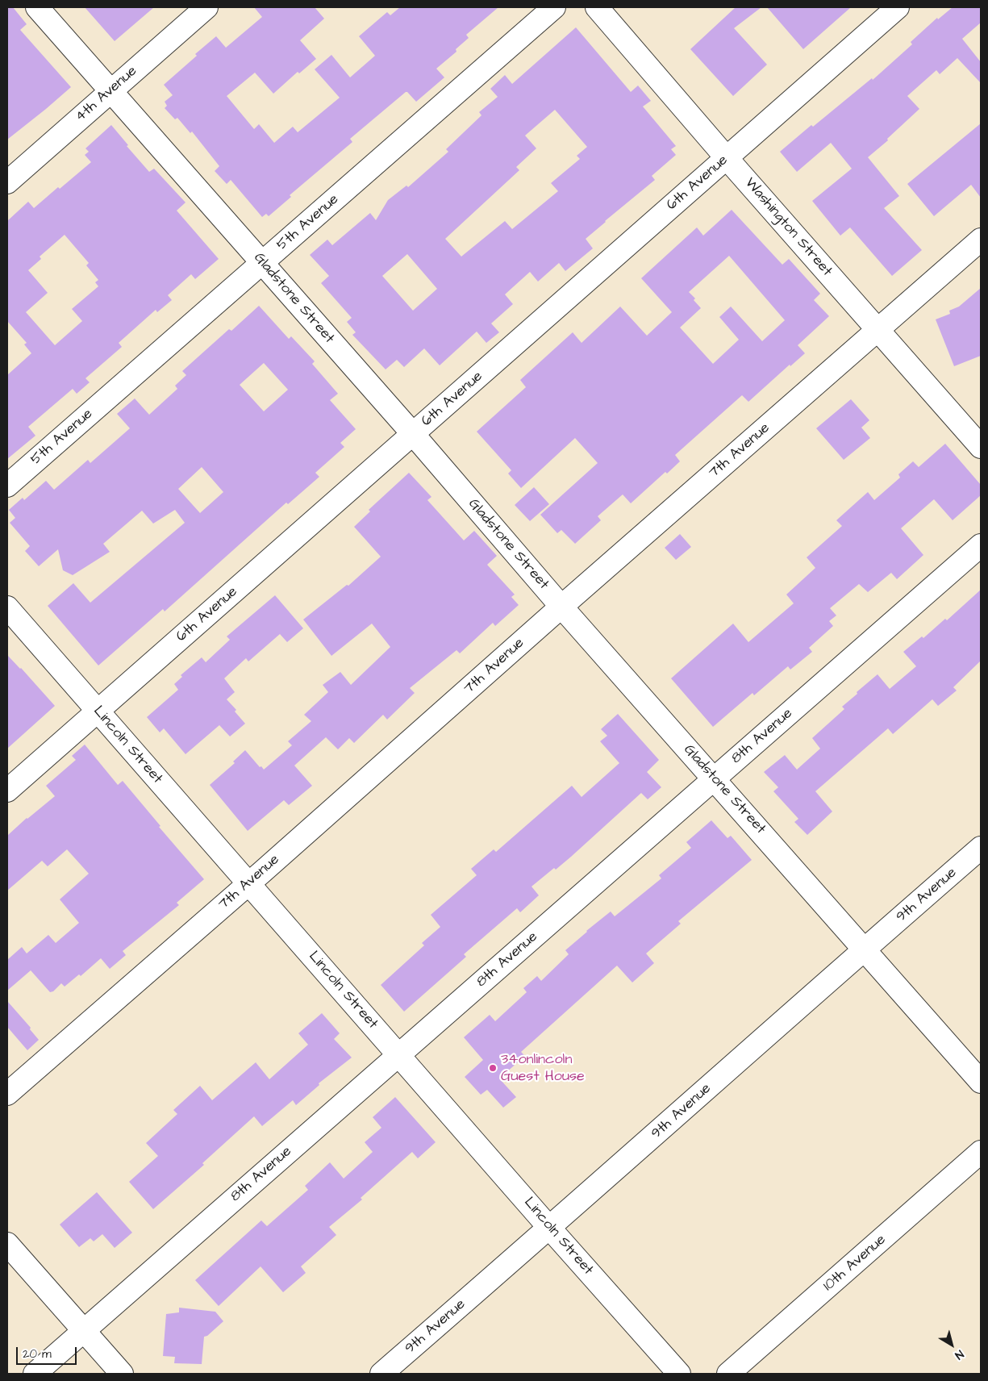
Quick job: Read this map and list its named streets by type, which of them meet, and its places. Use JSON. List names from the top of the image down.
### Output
{
  "streets": {
    "street": [
      "4th Avenue",
      "6th Avenue",
      "5th Avenue",
      "Washington Street",
      "Gladstone Street",
      "7th Avenue",
      "8th Avenue",
      "Lincoln Street",
      "9th Avenue",
      "10th Avenue"
    ]
  },
  "crossings": [
    ["4th Avenue", "Gladstone Street"],
    ["6th Avenue", "Washington Street"],
    ["6th Avenue", "Gladstone Street"],
    ["6th Avenue", "Lincoln Street"],
    ["5th Avenue", "Gladstone Street"],
    ["Washington Street", "7th Avenue"],
    ["Gladstone Street", "7th Avenue"],
    ["Gladstone Street", "8th Avenue"],
    ["Gladstone Street", "9th Avenue"],
    ["7th Avenue", "Lincoln Street"],
    ["8th Avenue", "Lincoln Street"],
    ["Lincoln Street", "9th Avenue"]
  ],
  "places": ["34onlincoln Guest House"],
  "scale_bar": "20 m",
  "north": "bottom right"
}
